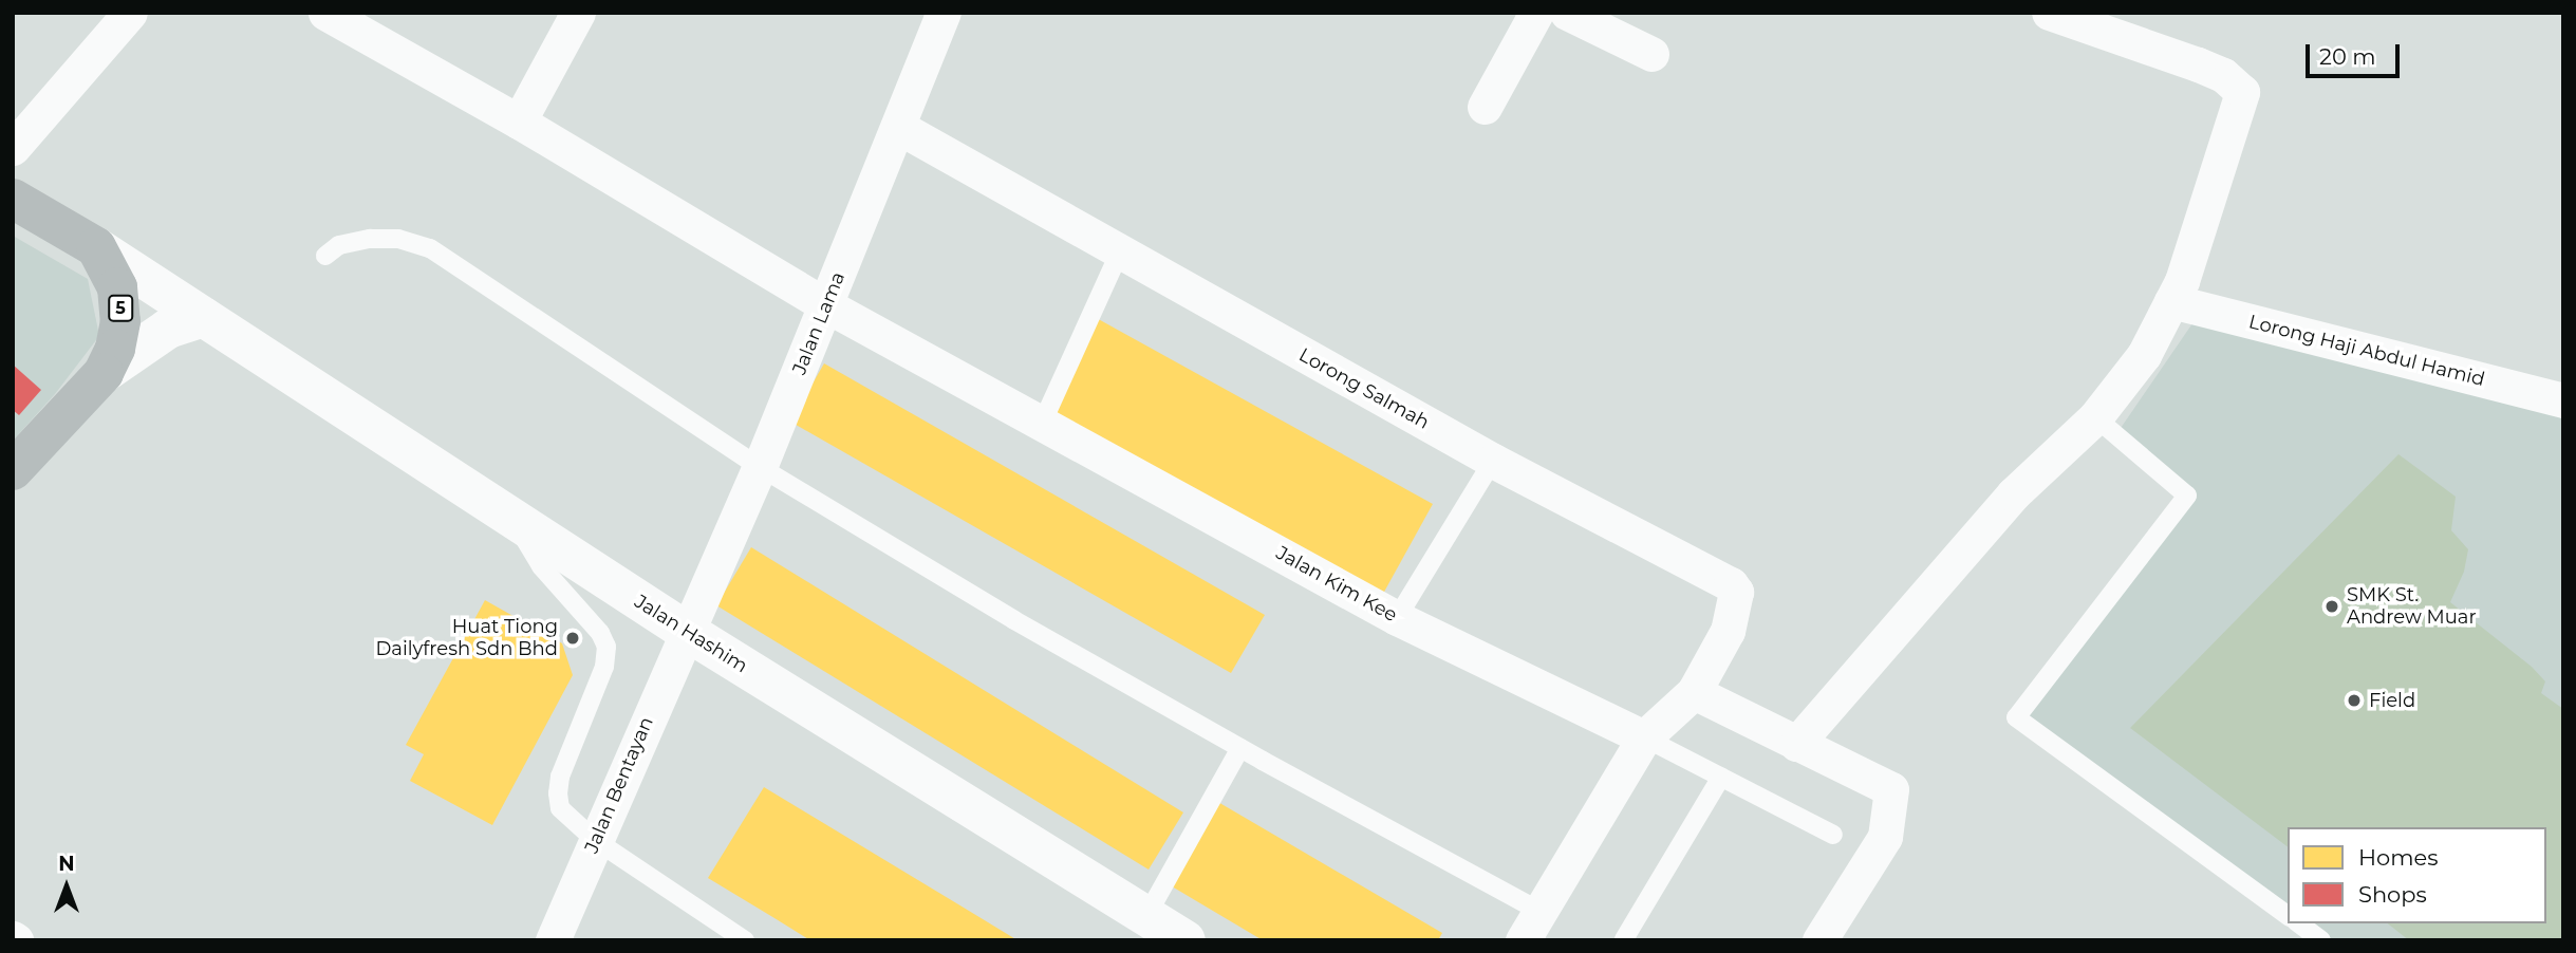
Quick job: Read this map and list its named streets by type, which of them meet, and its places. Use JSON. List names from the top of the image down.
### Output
{
  "streets": {
    "main road": ["5"],
    "street": [
      "Jalan Lama",
      "Lorong Haji Abdul Hamid",
      "Lorong Salmah",
      "Jalan Kim Kee",
      "Jalan Hashim",
      "Jalan Bentayan"
    ]
  },
  "crossings": [
    ["5", "Jalan Hashim"],
    ["Jalan Lama", "Lorong Salmah"],
    ["Jalan Lama", "Jalan Kim Kee"],
    ["Jalan Lama", "Jalan Hashim"],
    ["Jalan Lama", "Jalan Bentayan"],
    ["Lorong Salmah", "Jalan Kim Kee"],
    ["Jalan Hashim", "Jalan Bentayan"]
  ],
  "places": ["SMK St. Andrew Muar", "Huat Tiong Dailyfresh Sdn Bhd", "Field"],
  "legend": ["Homes", "Shops"],
  "scale_bar": "20 m",
  "north": "top"
}
